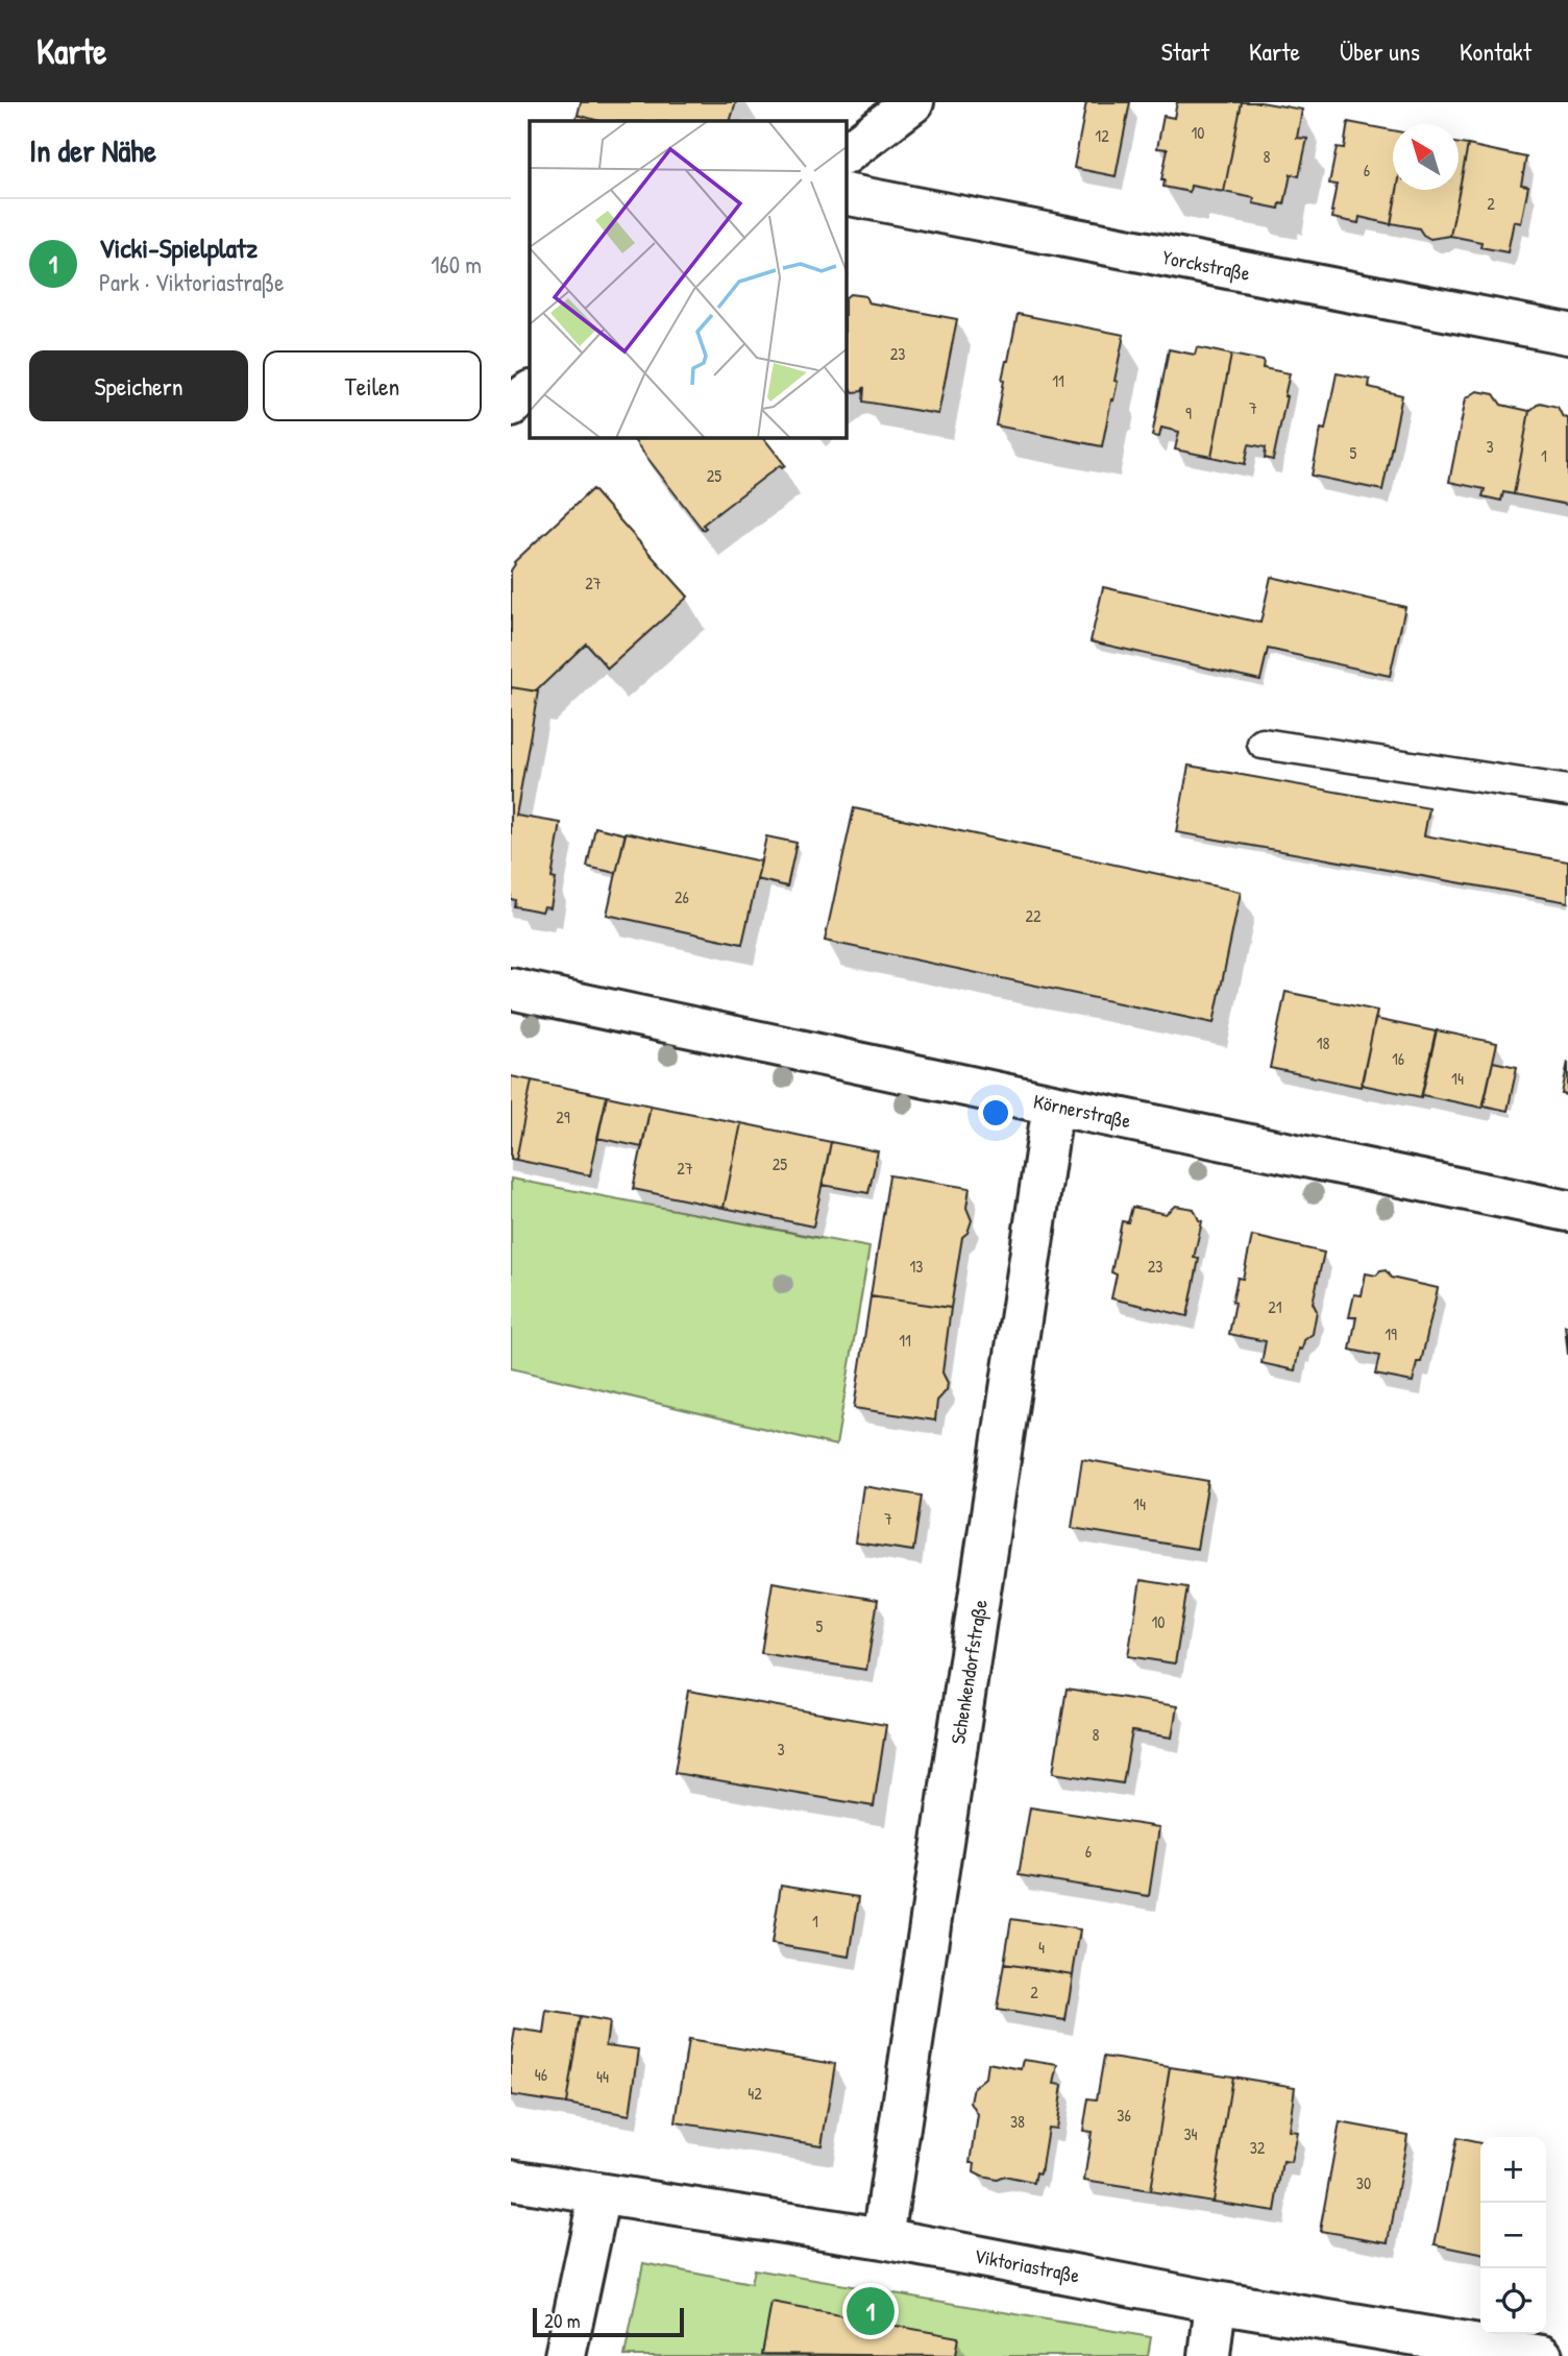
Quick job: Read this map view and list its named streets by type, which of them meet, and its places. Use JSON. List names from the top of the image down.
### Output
{
  "streets": {
    "street": [
      "Yorckstraße",
      "Körnerstraße",
      "Schenkendorfstraße",
      "Viktoriastraße"
    ]
  },
  "crossings": [
    ["Körnerstraße", "Schenkendorfstraße"],
    ["Schenkendorfstraße", "Viktoriastraße"]
  ],
  "house_numbers": [
    "10",
    "12",
    "8",
    "6",
    "2",
    "23",
    "11",
    "7",
    "9",
    "3",
    "5",
    "1",
    "25",
    "27",
    "26",
    "22",
    "18",
    "16",
    "14",
    "29",
    "25",
    "27",
    "13",
    "23",
    "21",
    "19",
    "11",
    "14",
    "7",
    "10",
    "5",
    "8",
    "3",
    "6",
    "1",
    "4",
    "2",
    "46",
    "44",
    "42",
    "36",
    "38",
    "34",
    "32",
    "30"
  ],
  "scale_bar": "20 m",
  "north": "top left",
  "page": {
    "header": "Karte",
    "nav": [
      "Start",
      "Karte",
      "Über uns",
      "Kontakt"
    ],
    "heading": "In der Nähe",
    "list": [
      {
        "mark": "1",
        "name": "Vicki-Spielplatz",
        "note": "Park · Viktoriastraße",
        "value": "160 m"
      }
    ],
    "buttons": ["Speichern", "Teilen"],
    "map_buttons": ["+", "−"],
    "pins": "1",
    "scale": "20 m"
  }
}
